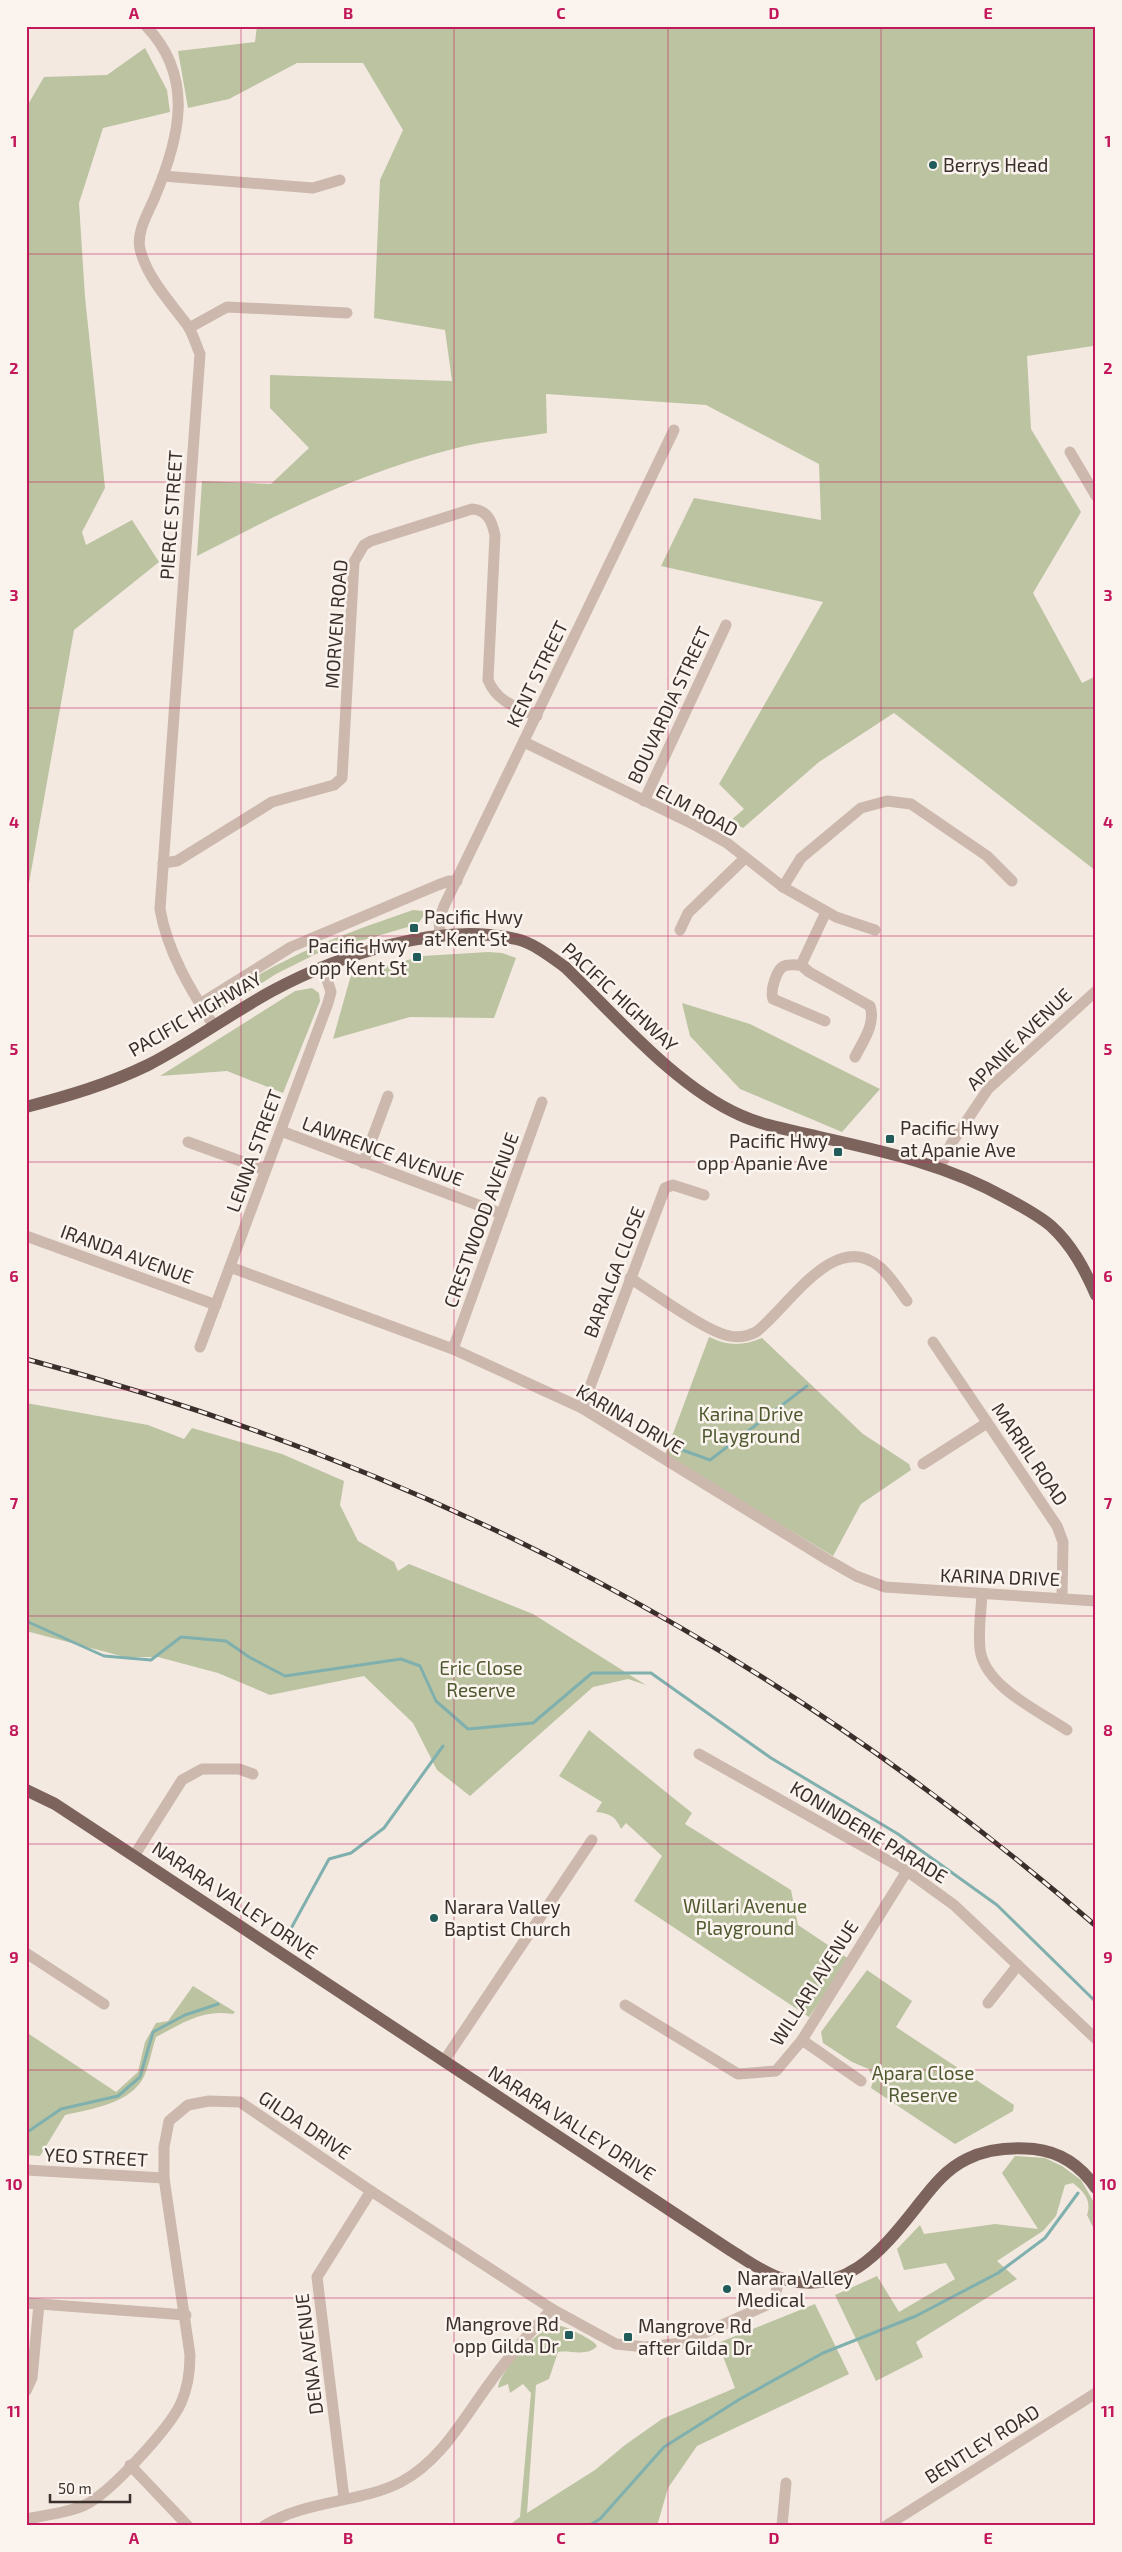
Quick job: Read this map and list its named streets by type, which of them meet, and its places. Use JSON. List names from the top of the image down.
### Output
{
  "streets": {
    "main road": ["PACIFIC HIGHWAY", "NARARA VALLEY DRIVE"],
    "street": [
      "PIERCE STREET",
      "MORVEN ROAD",
      "KENT STREET",
      "BOUVARDIA STREET",
      "ELM ROAD",
      "APANIE AVENUE",
      "LENNA STREET",
      "LAWRENCE AVENUE",
      "CRESTWOOD AVENUE",
      "IRANDA AVENUE",
      "BARALGA CLOSE",
      "KARINA DRIVE",
      "MARRIL ROAD",
      "KONINDERIE PARADE",
      "WILLARI AVENUE",
      "GILDA DRIVE",
      "YEO STREET",
      "DENA AVENUE",
      "BENTLEY ROAD"
    ]
  },
  "crossings": [
    ["PIERCE STREET", "MORVEN ROAD"],
    ["PIERCE STREET", "PACIFIC HIGHWAY"],
    ["MORVEN ROAD", "KENT STREET"],
    ["KENT STREET", "ELM ROAD"],
    ["KENT STREET", "PACIFIC HIGHWAY"],
    ["BOUVARDIA STREET", "ELM ROAD"],
    ["PACIFIC HIGHWAY", "APANIE AVENUE"],
    ["PACIFIC HIGHWAY", "LENNA STREET"],
    ["LENNA STREET", "LAWRENCE AVENUE"],
    ["LENNA STREET", "IRANDA AVENUE"],
    ["LENNA STREET", "KARINA DRIVE"],
    ["LAWRENCE AVENUE", "CRESTWOOD AVENUE"],
    ["CRESTWOOD AVENUE", "KARINA DRIVE"],
    ["BARALGA CLOSE", "KARINA DRIVE"],
    ["KARINA DRIVE", "MARRIL ROAD"],
    ["KONINDERIE PARADE", "WILLARI AVENUE"],
    ["NARARA VALLEY DRIVE", "GILDA DRIVE"],
    ["GILDA DRIVE", "YEO STREET"],
    ["GILDA DRIVE", "DENA AVENUE"]
  ],
  "parks": [
    "Karina Drive Playground",
    "Eric Close Reserve",
    "Willari Avenue Playground",
    "Apara Close Reserve"
  ],
  "places": {
    "other": ["Berrys Head", "Narara Valley Baptist Church", "Narara Valley Medical"],
    "transit": [
      "Pacific Hwy at Kent St",
      "Pacific Hwy opp Kent St",
      "Pacific Hwy at Apanie Ave",
      "Pacific Hwy opp Apanie Ave",
      "Mangrove Rd opp Gilda Dr",
      "Mangrove Rd after Gilda Dr"
    ]
  },
  "scale_bar": "50 m",
  "grid": {
    "columns": [
      "A",
      "B",
      "C",
      "D",
      "E"
    ],
    "rows": [
      "1",
      "2",
      "3",
      "4",
      "5",
      "6",
      "7",
      "8",
      "9",
      "10",
      "11"
    ]
  }
}
